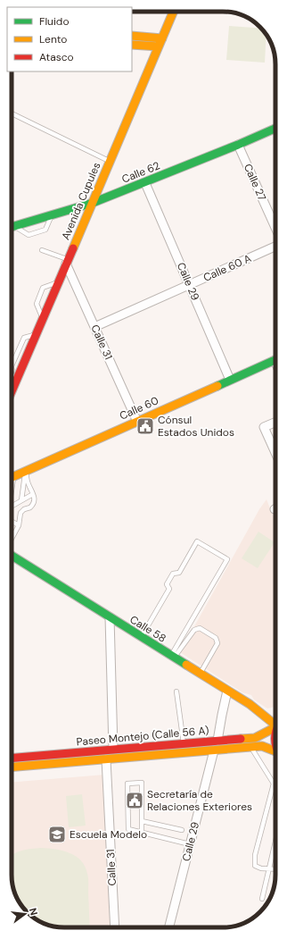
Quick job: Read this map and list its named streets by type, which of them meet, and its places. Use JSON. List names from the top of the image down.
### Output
{
  "streets": {
    "main road": [
      "Calle 62",
      "Avenida Cupules",
      "Calle 60",
      "Calle 58",
      "Paseo Montejo (Calle 56 A)"
    ],
    "street": [
      "Calle 27",
      "Calle 60 A",
      "Calle 29",
      "Calle 31"
    ]
  },
  "crossings": [
    ["Calle 62", "Calle 27"],
    ["Calle 62", "Avenida Cupules"],
    ["Calle 62", "Calle 29"],
    ["Avenida Cupules", "Calle 31"],
    ["Calle 60 A", "Calle 29"],
    ["Calle 60 A", "Calle 31"],
    ["Calle 29", "Calle 60"],
    ["Calle 29", "Paseo Montejo (Calle 56 A)"],
    ["Calle 31", "Calle 60"],
    ["Calle 31", "Paseo Montejo (Calle 56 A)"]
  ],
  "places": {
    "public building": ["Cónsul Estados Unidos", "Secretaría de Relaciones Exteriores"],
    "school or university": ["Escuela Modelo"]
  },
  "legend": ["Fluido", "Lento", "Atasco"],
  "north": "right"
}
